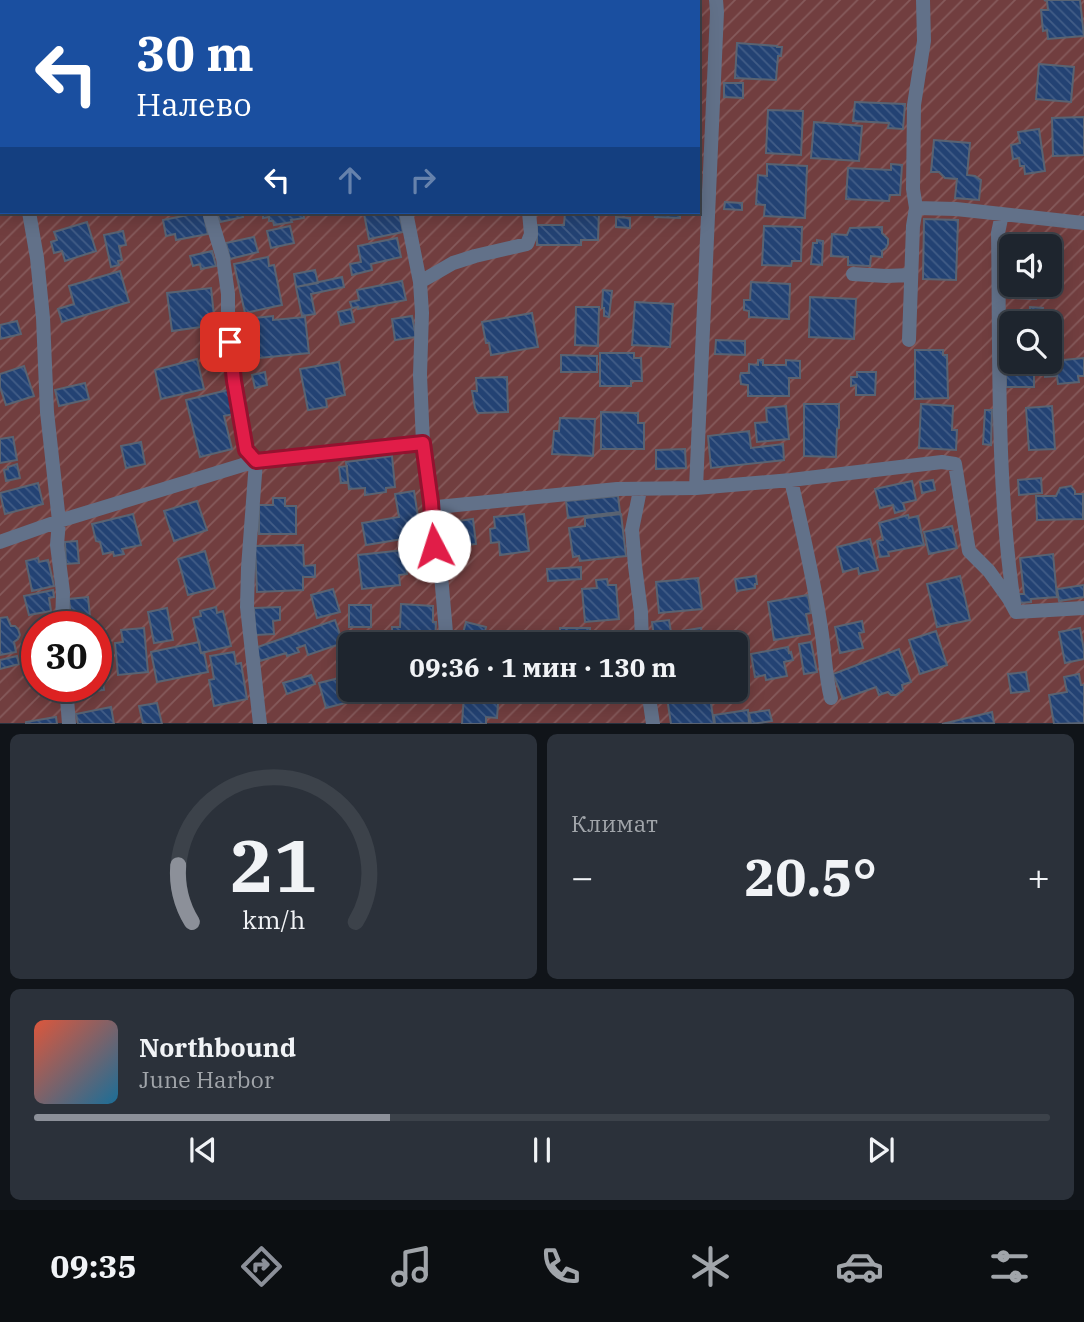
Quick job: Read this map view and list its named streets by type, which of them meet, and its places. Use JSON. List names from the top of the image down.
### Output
{
  "page": {
    "turn": ["30 m", "Налево"],
    "limit": "30",
    "trip": "09:36 · 1 мин · 130 m",
    "tile": "Климат",
    "heat": ["−", "20.5°", "+"],
    "song": ["Northbound", "June Harbor"],
    "tabs": "09:35",
    "gauge": ["21", "km/h"]
  }
}
